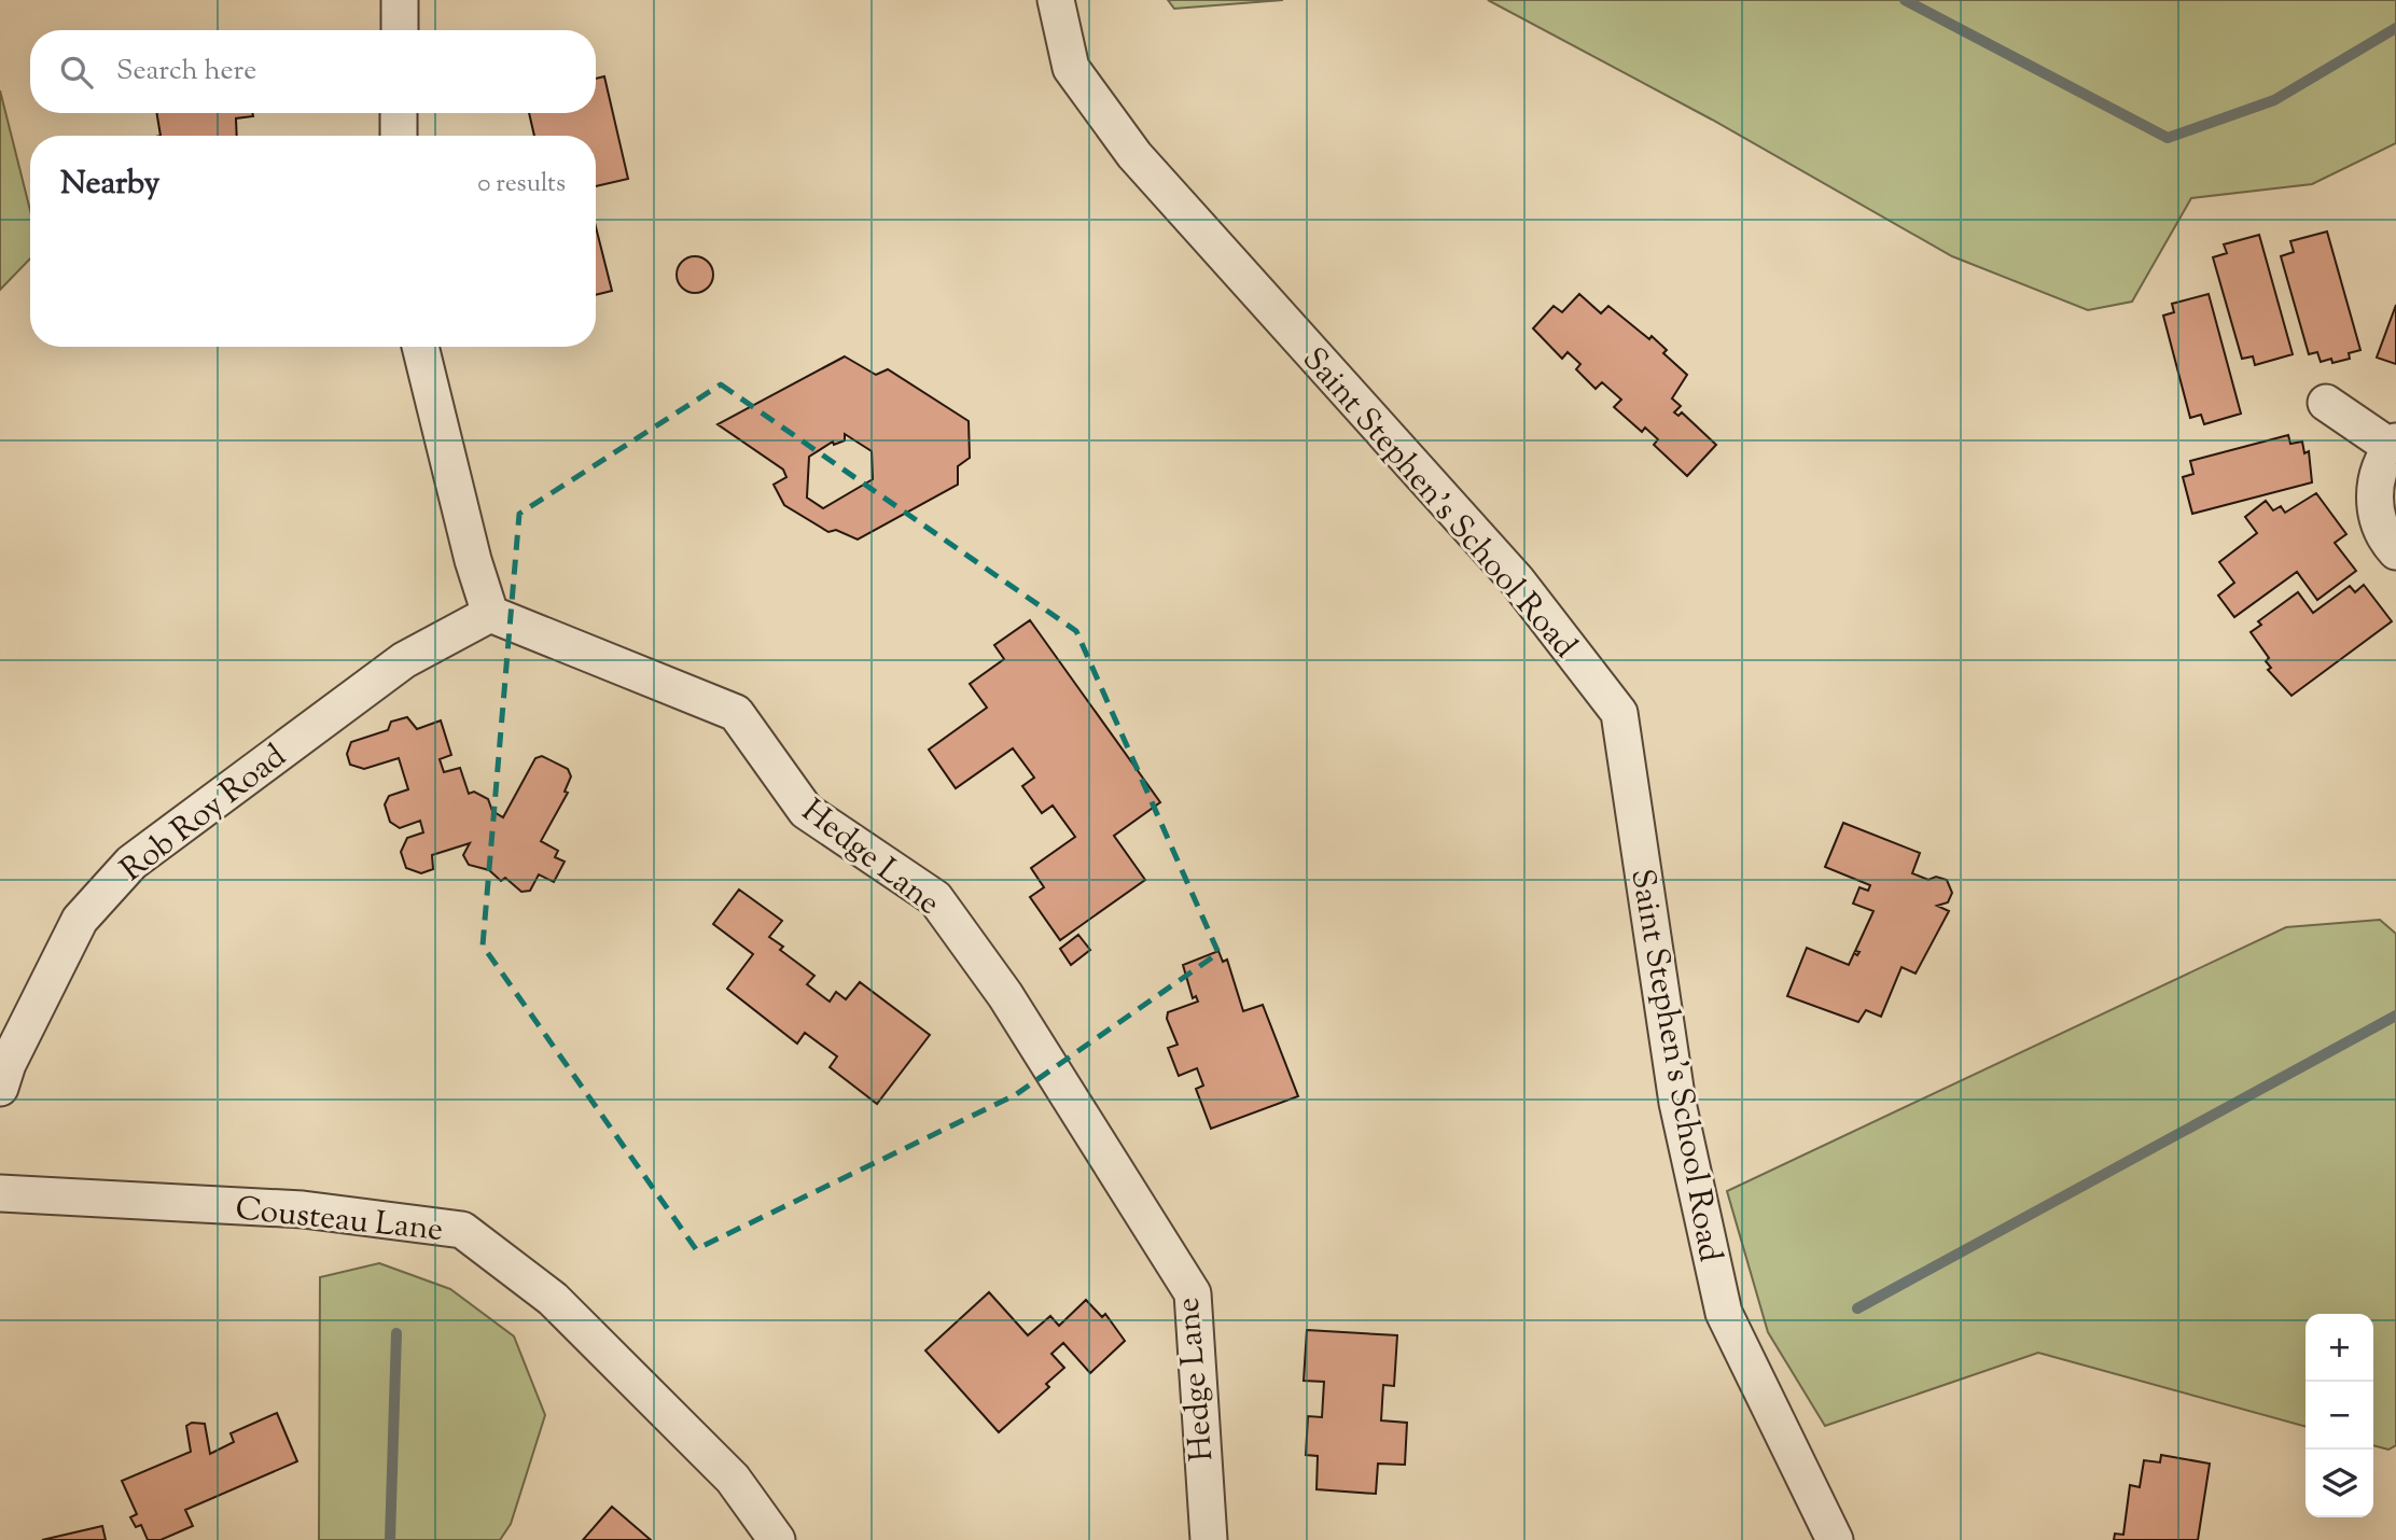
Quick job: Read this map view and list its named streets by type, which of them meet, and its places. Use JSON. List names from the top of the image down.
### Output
{
  "streets": {
    "street": [
      "Saint Stephen's School Road",
      "Rob Roy Road",
      "Hedge Lane",
      "Cousteau Lane"
    ]
  },
  "crossings": [
    ["Rob Roy Road", "Hedge Lane"]
  ],
  "page": {
    "search": "Search here",
    "heading": ["Nearby", "0 results"],
    "map_buttons": ["+", "−"]
  }
}
